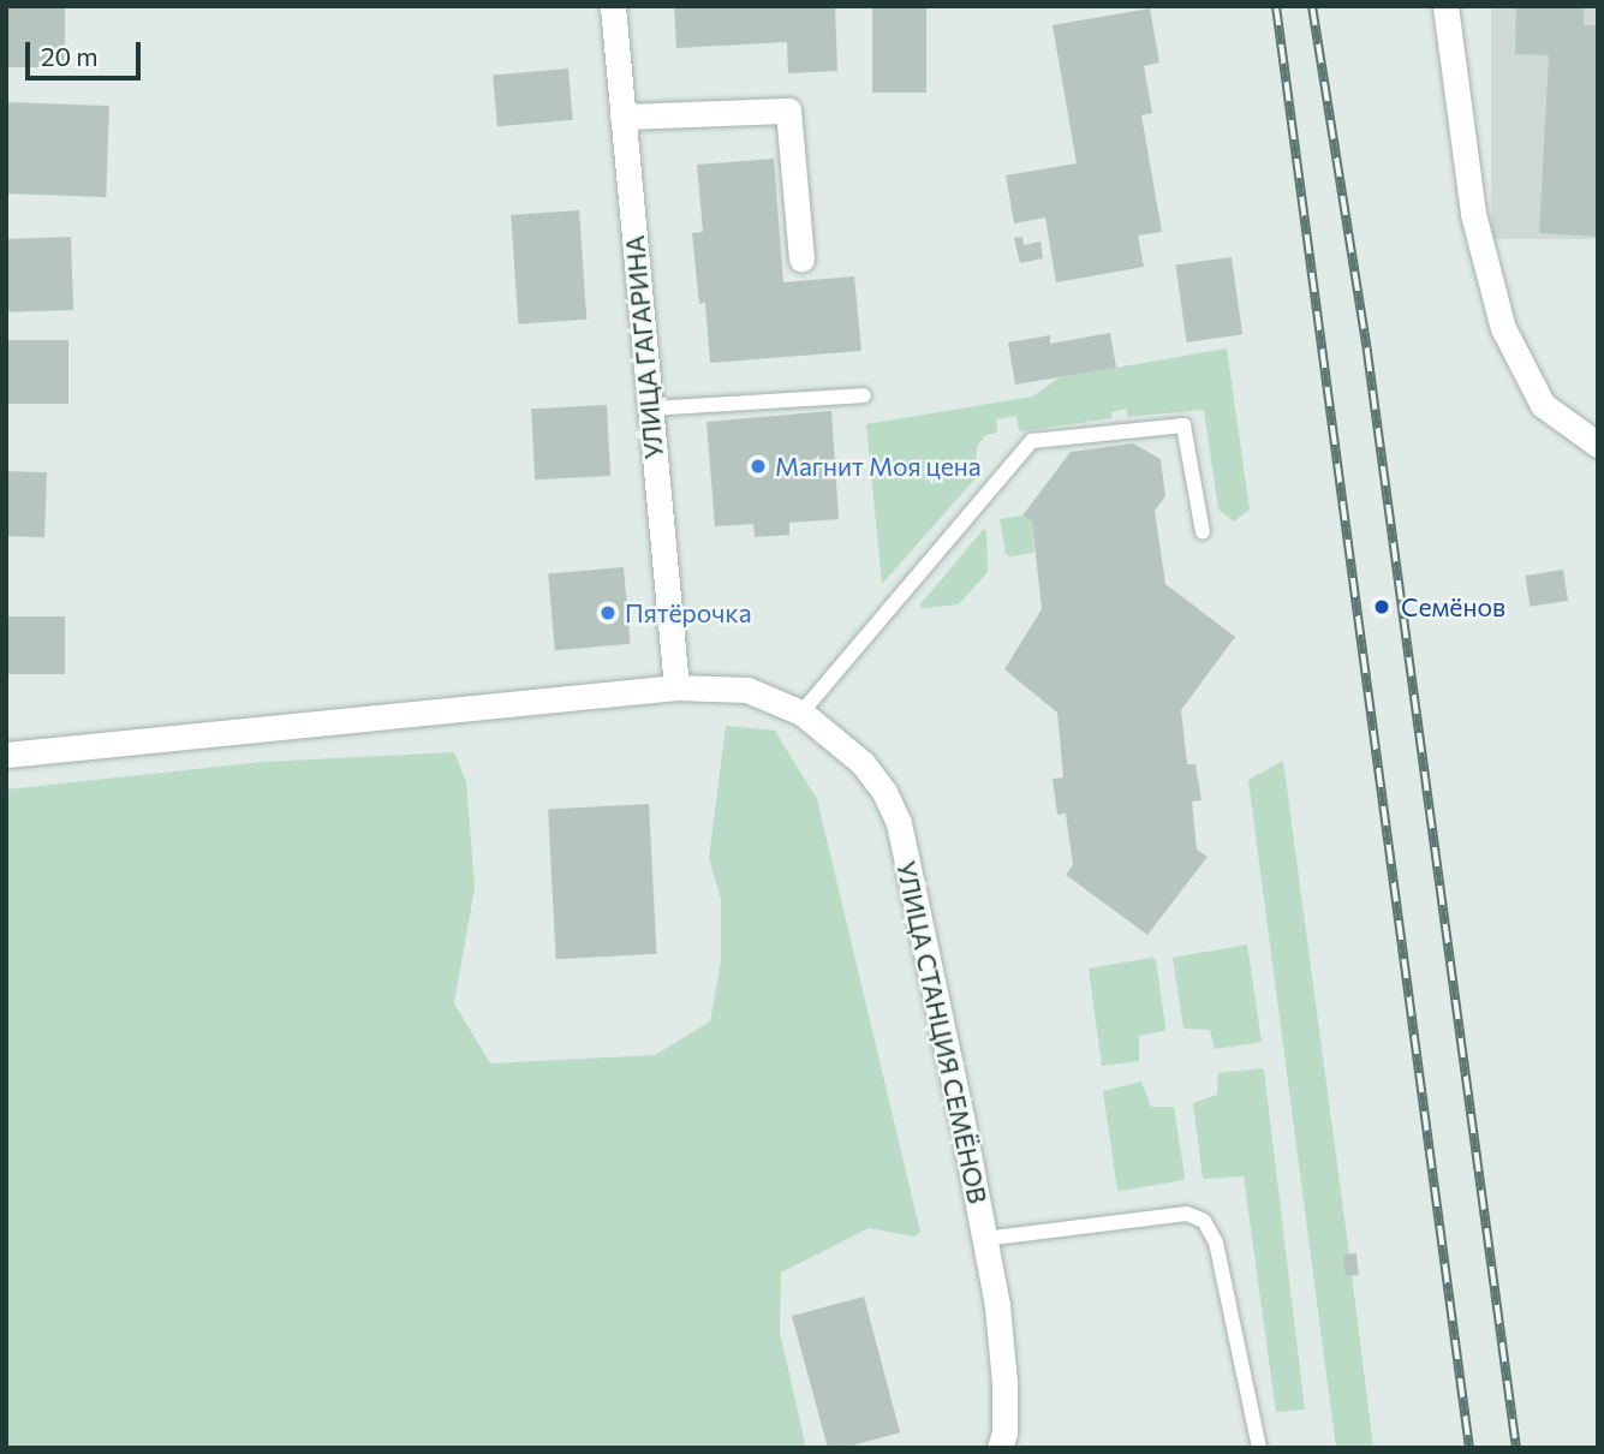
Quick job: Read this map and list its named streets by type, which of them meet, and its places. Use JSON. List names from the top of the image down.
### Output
{
  "streets": {
    "street": ["УЛИЦА ГАГАРИНА", "УЛИЦА СТАНЦИЯ СЕМЁНОВ"]
  },
  "crossings": [
    ["УЛИЦА ГАГАРИНА", "УЛИЦА СТАНЦИЯ СЕМЁНОВ"]
  ],
  "places": ["Магнит Моя цена", "Семёнов", "Пятёрочка"],
  "scale_bar": "20 m"
}
